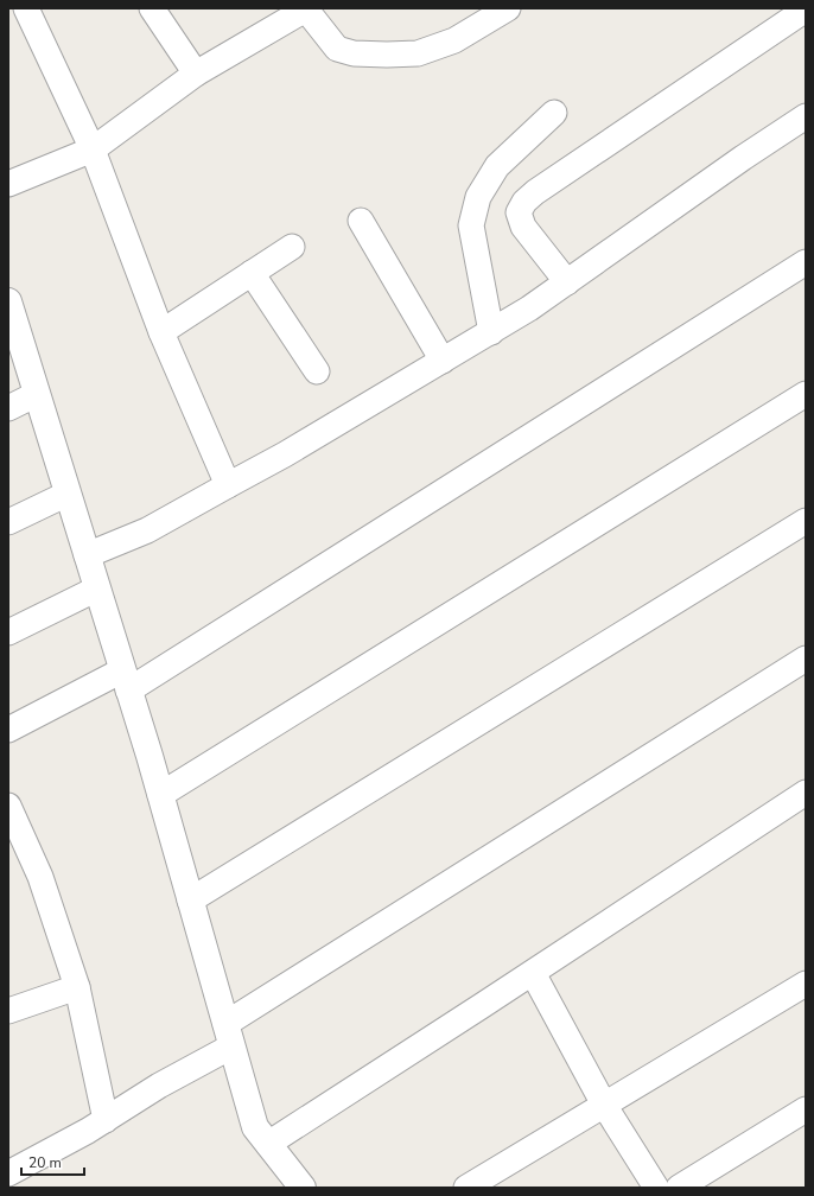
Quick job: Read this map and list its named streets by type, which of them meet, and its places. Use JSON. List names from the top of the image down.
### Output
{
  "scale_bar": "20 m"
}
